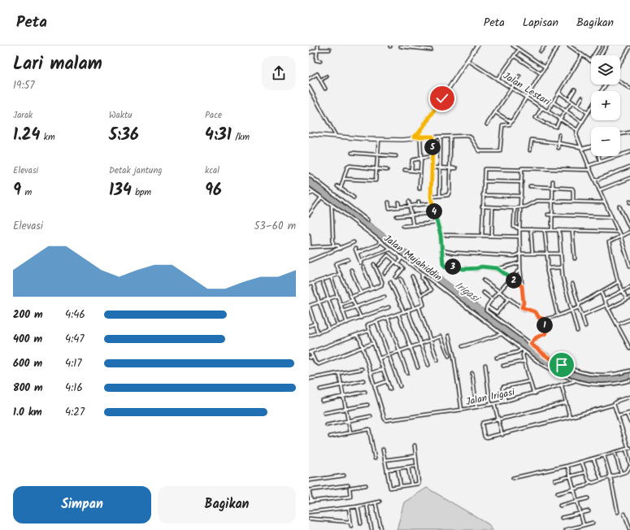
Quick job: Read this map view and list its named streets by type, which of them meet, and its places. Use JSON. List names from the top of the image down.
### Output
{
  "streets": {
    "street": ["Jalan Lestari", "Jalan Mujahiddin", "Jalan Irigasi"]
  },
  "crossings": [
    ["Jalan Mujahiddin", "Jalan Irigasi"]
  ],
  "water": ["Irigasi"],
  "page": {
    "header": "Peta",
    "nav": ["Peta", "Lapisan", "Bagikan"],
    "heading": ["Lari malam", "19:57"],
    "map_buttons": ["+", "−"],
    "stats": [
      ["Jarak", "1.24 km"],
      ["Waktu", "5:36"],
      ["Pace", "4:31 /km"],
      ["Elevasi", "9 m"],
      ["Detak jantung", "134 bpm"],
      ["kcal", "96"]
    ],
    "pins": [
      "5",
      "4",
      "3",
      "2",
      "1"
    ],
    "chart": ["Elevasi", "53–60 m"],
    "list": [
      {
        "name": "200 m",
        "note": "4:46"
      },
      {
        "name": "400 m",
        "note": "4:47"
      },
      {
        "name": "600 m",
        "note": "4:17"
      },
      {
        "name": "800 m",
        "note": "4:16"
      },
      {
        "name": "1.0 km",
        "note": "4:27"
      }
    ],
    "buttons": ["Simpan", "Bagikan"]
  }
}
